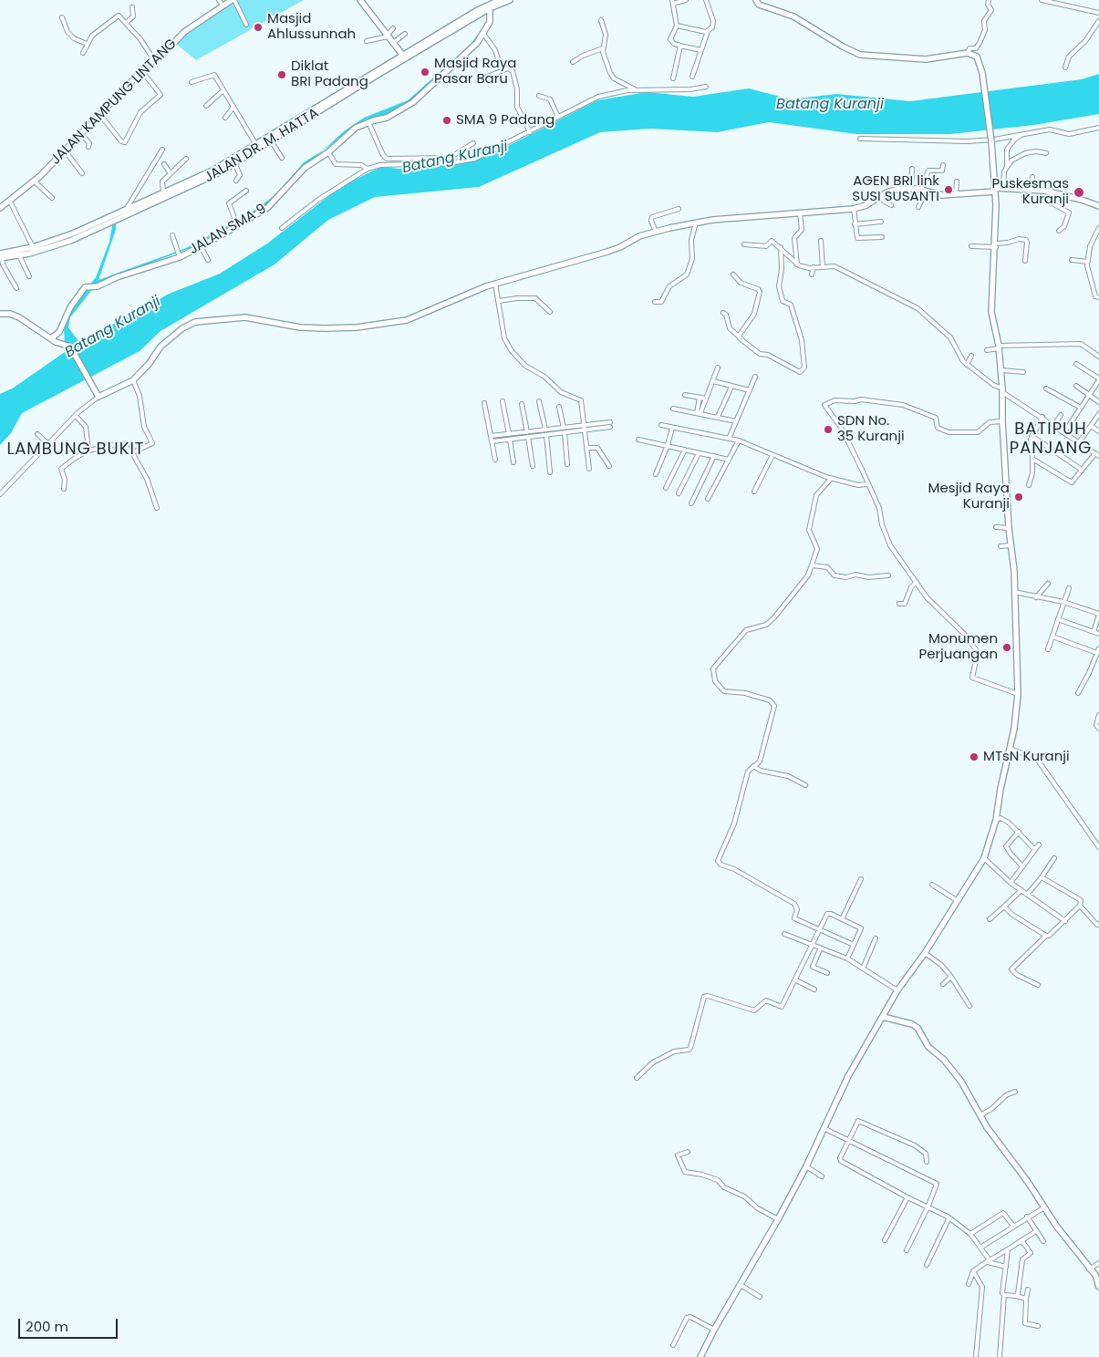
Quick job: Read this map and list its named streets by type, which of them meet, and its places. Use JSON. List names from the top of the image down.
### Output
{
  "streets": {
    "street": ["JALAN KAMPUNG LINTANG", "JALAN DR. M. HATTA", "JALAN SMA 9"]
  },
  "crossings": [
    ["JALAN DR. M. HATTA", "JALAN SMA 9"]
  ],
  "districts": ["BATIPUH PANJANG", "LAMBUNG BUKIT"],
  "water": ["Batang Kuranji"],
  "places": [
    "Masjid Ahlussunnah",
    "Masjid Raya Pasar Baru",
    "Diklat BRI Padang",
    "SMA 9 Padang",
    "AGEN BRI link SUSI SUSANTI",
    "Puskesmas Kuranji",
    "SDN No. 35 Kuranji",
    "Mesjid Raya Kuranji",
    "Monumen Perjuangan",
    "MTsN Kuranji"
  ],
  "scale_bar": "200 m"
}
